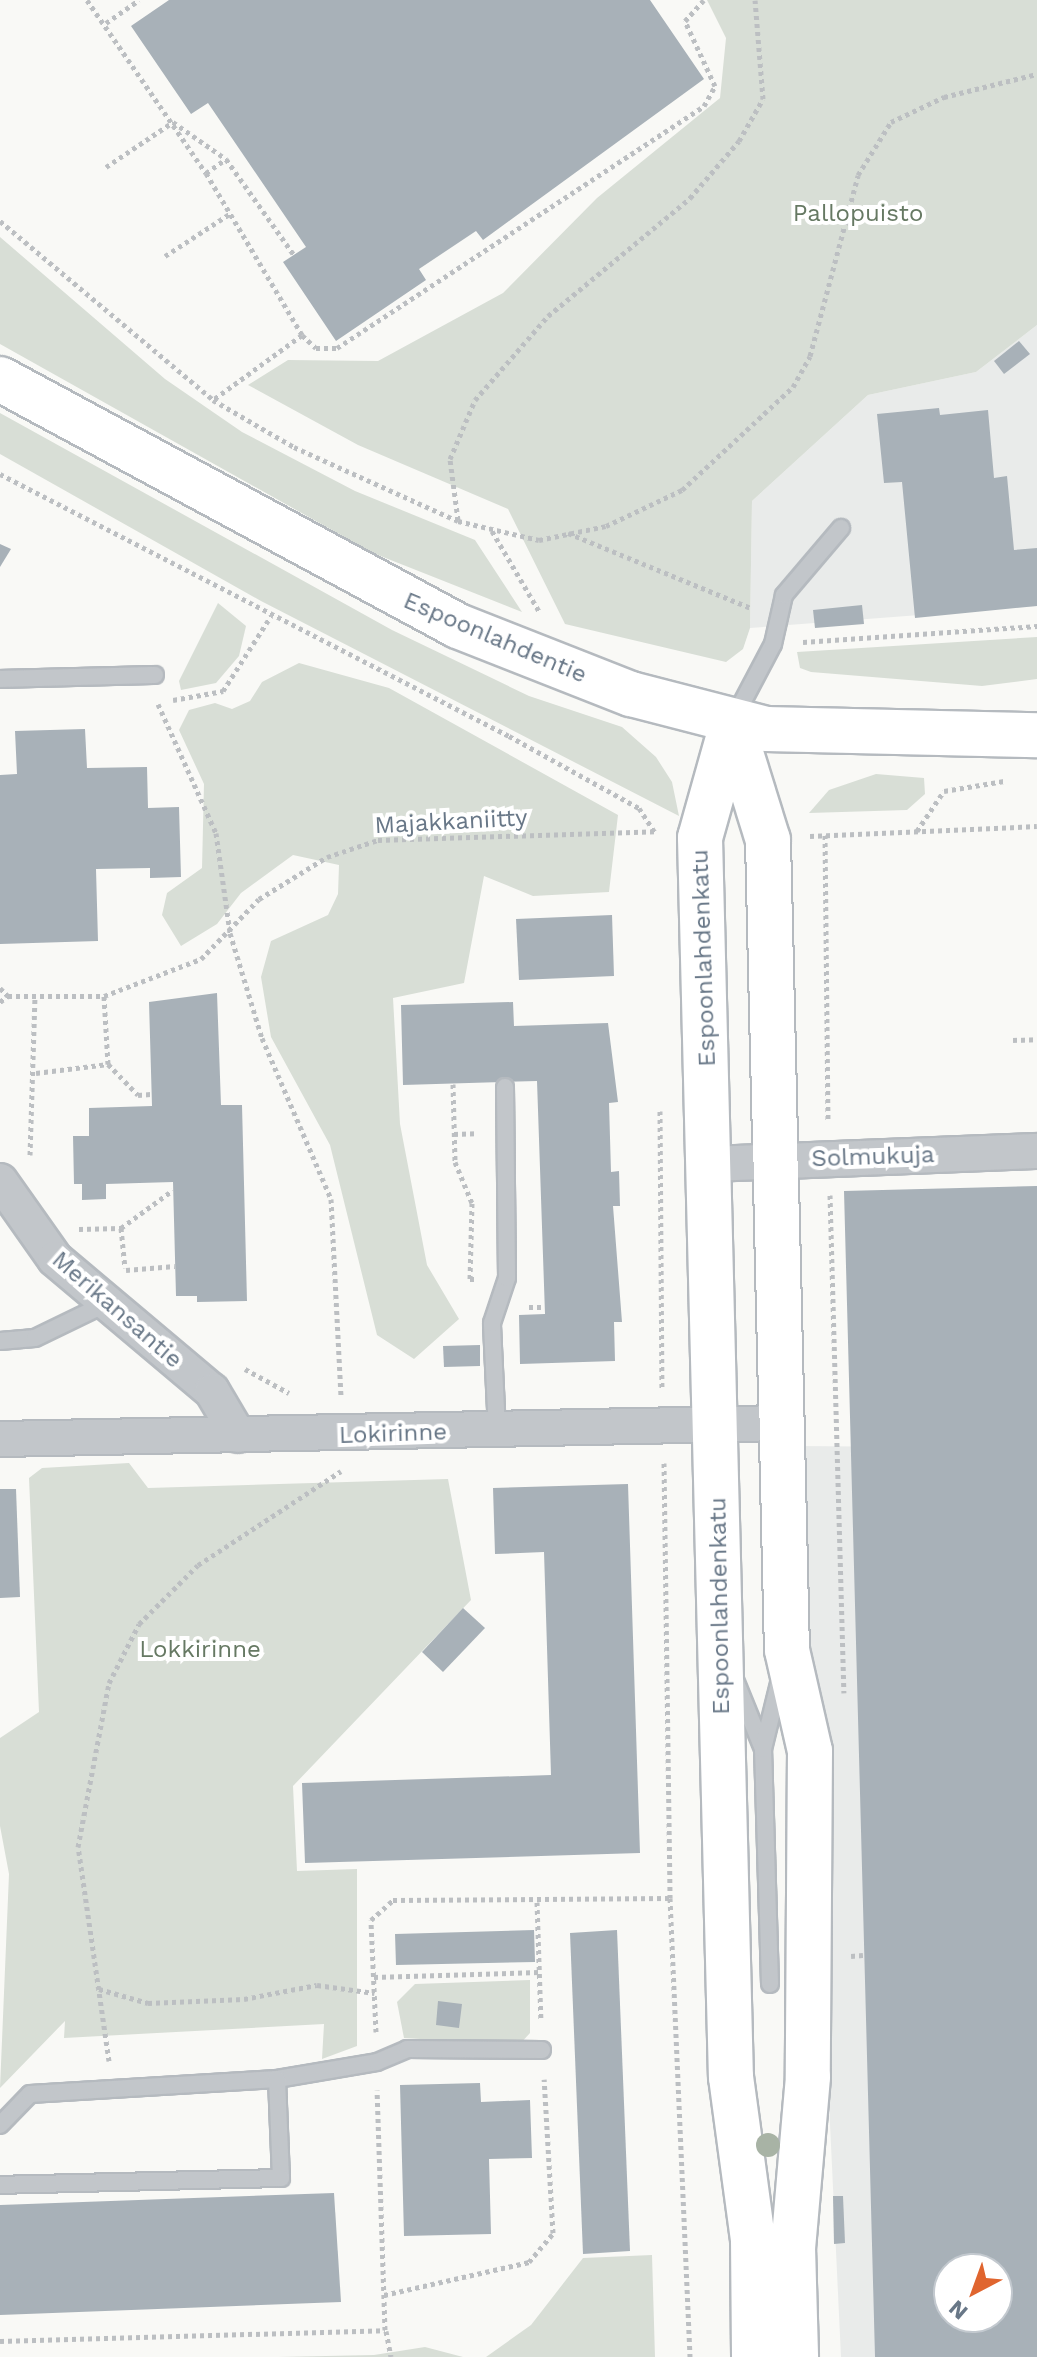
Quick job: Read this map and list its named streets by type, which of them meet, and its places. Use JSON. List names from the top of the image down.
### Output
{
  "streets": {
    "main road": ["Espoonlahdentie", "Espoonlahdenkatu"],
    "street": ["Solmukuja", "Merikansantie", "Lokirinne"],
    "path": ["Majakkaniitty"]
  },
  "crossings": [
    ["Espoonlahdentie", "Espoonlahdenkatu"],
    ["Majakkaniitty", "Espoonlahdenkatu"],
    ["Espoonlahdenkatu", "Solmukuja"],
    ["Espoonlahdenkatu", "Lokirinne"],
    ["Merikansantie", "Lokirinne"]
  ],
  "parks": ["Pallopuisto", "Lokkirinne"],
  "north": "bottom left"
}
